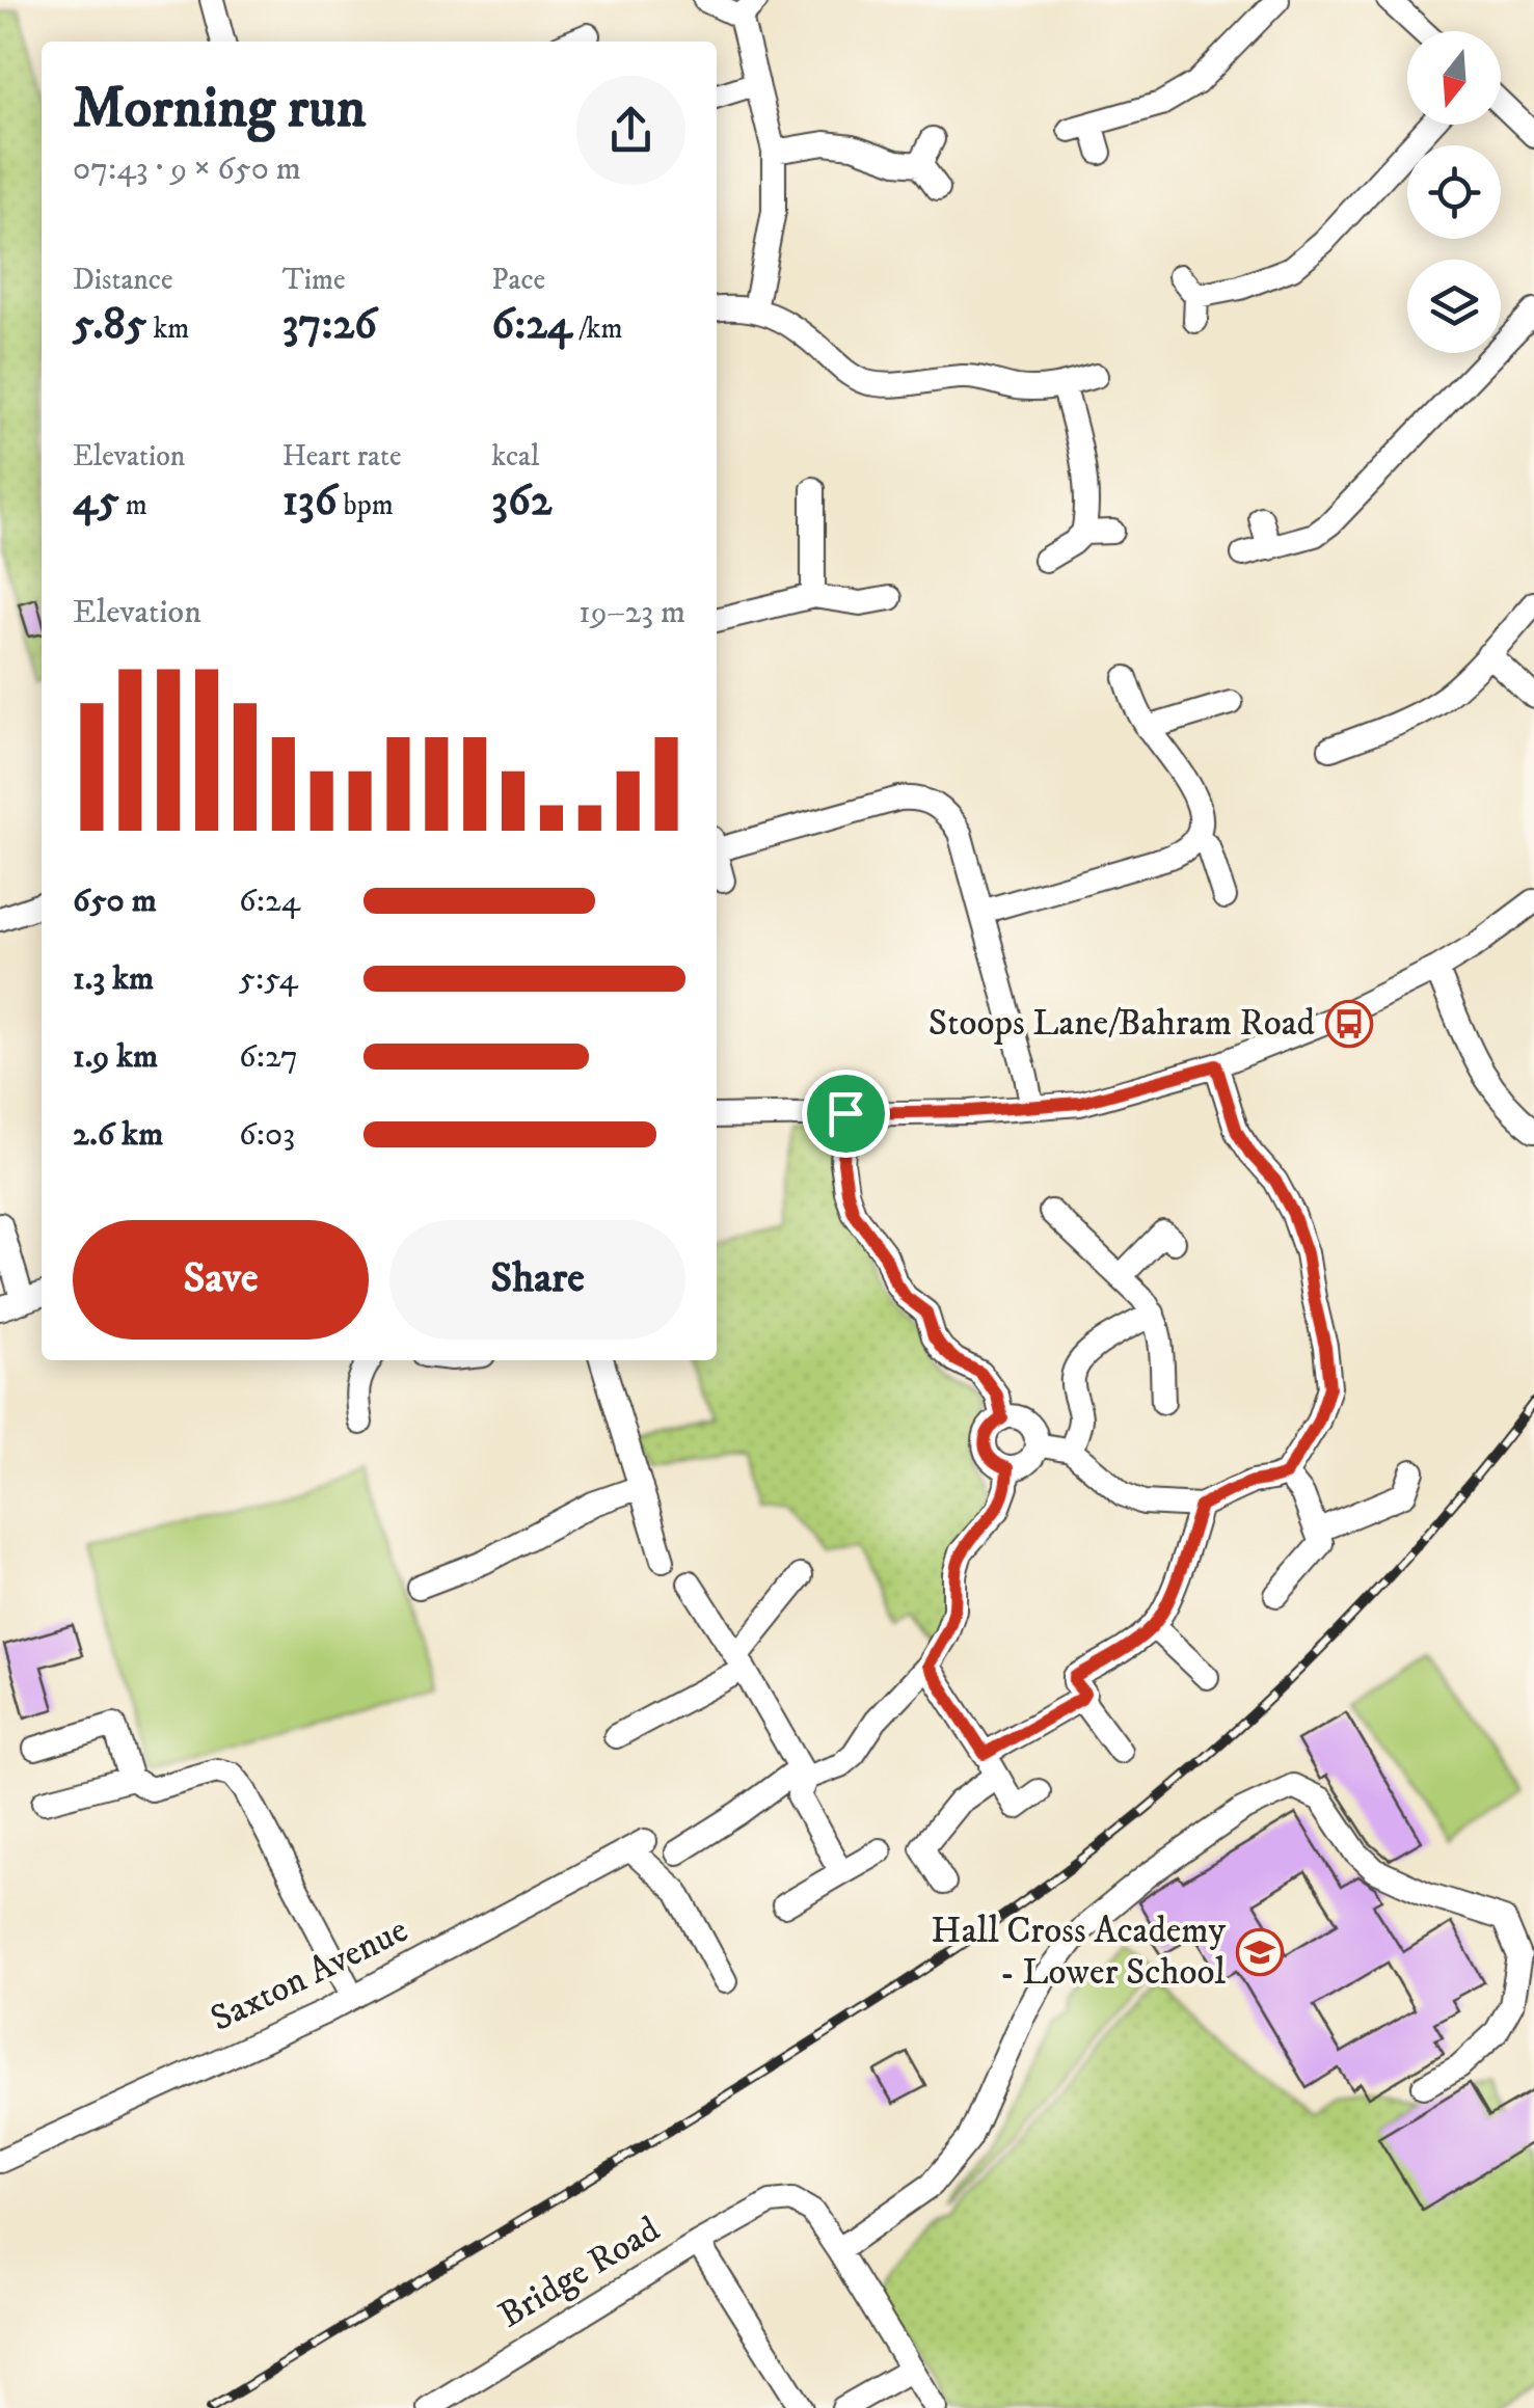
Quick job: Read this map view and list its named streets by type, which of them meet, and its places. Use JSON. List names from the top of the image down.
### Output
{
  "streets": {
    "street": ["Saxton Avenue", "Bridge Road"]
  },
  "places": {
    "bus stop": ["Stoops Lane/Bahram Road"],
    "school or university": ["Hall Cross Academy - Lower School"]
  },
  "north": "bottom",
  "page": {
    "heading": ["Morning run", "07:43 · 9 × 650 m"],
    "stats": [
      ["Distance", "5.85 km"],
      ["Time", "37:26"],
      ["Pace", "6:24 /km"],
      ["Elevation", "45 m"],
      ["Heart rate", "136 bpm"],
      ["kcal", "362"]
    ],
    "chart": ["Elevation", "19–23 m"],
    "list": [
      {
        "name": "650 m",
        "note": "6:24"
      },
      {
        "name": "1.3 km",
        "note": "5:54"
      },
      {
        "name": "1.9 km",
        "note": "6:27"
      },
      {
        "name": "2.6 km",
        "note": "6:03"
      }
    ],
    "buttons": ["Save", "Share"]
  }
}
